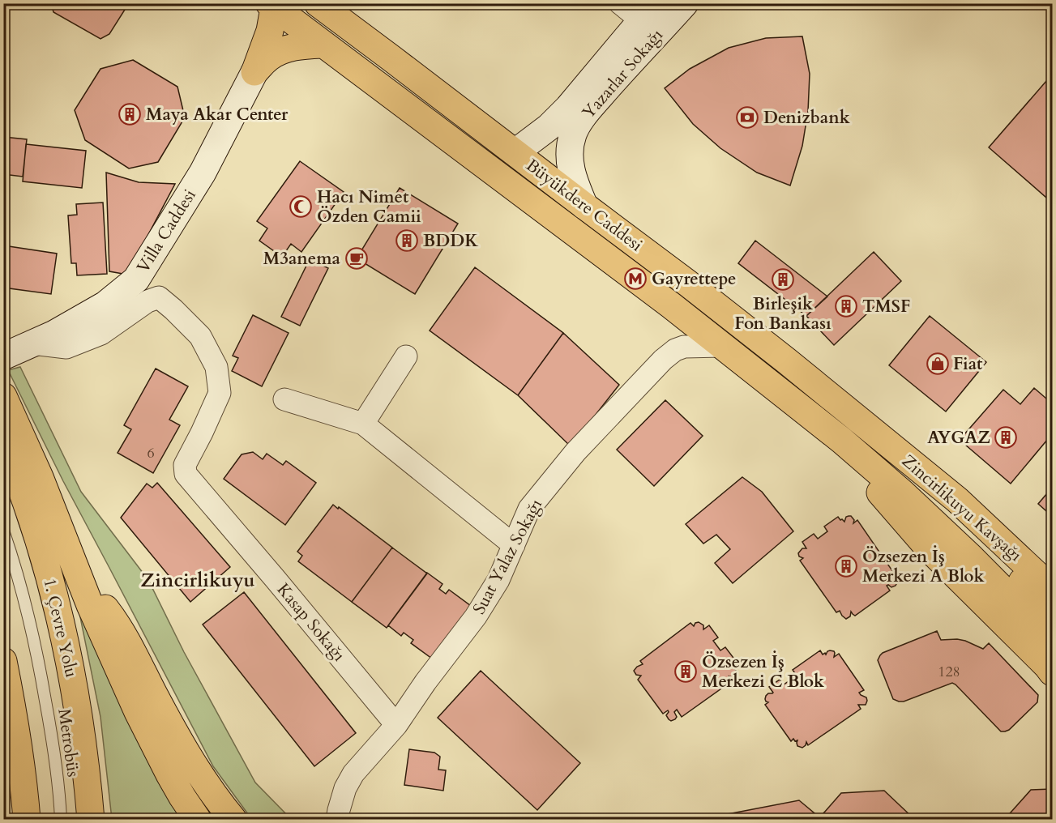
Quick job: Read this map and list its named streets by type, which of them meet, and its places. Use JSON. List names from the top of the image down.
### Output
{
  "streets": {
    "main road": ["Büyükdere Caddesi", "Zincirlikuyu Kavşağı", "1. Çevre Yolu"],
    "street": [
      "Yazarlar Sokağı",
      "Villa Caddesi",
      "Suat Yalaz Sokağı",
      "Kasap Sokağı"
    ],
    "lane": ["Metrobüs"]
  },
  "crossings": [
    ["Yazarlar Sokağı", "Büyükdere Caddesi"],
    ["Büyükdere Caddesi", "Zincirlikuyu Kavşağı"],
    ["Büyükdere Caddesi", "Suat Yalaz Sokağı"],
    ["Villa Caddesi", "Kasap Sokağı"],
    ["Suat Yalaz Sokağı", "Kasap Sokağı"]
  ],
  "districts": ["Zincirlikuyu"],
  "places": {
    "building": [
      "Maya Akar Center",
      "BDDK",
      "Birleşik Fon Bankası",
      "TMSF",
      "AYGAZ",
      "Özsezen İş Merkezi A Blok",
      "Özsezen İş Merkezi C Blok"
    ],
    "bank": ["Denizbank"],
    "mosque": ["Hacı Nimet Özden Camii"],
    "cafe": ["M3anema"],
    "metro station": ["Gayrettepe"],
    "shop": ["Fiat"]
  },
  "house_numbers": ["6", "128"]
}
